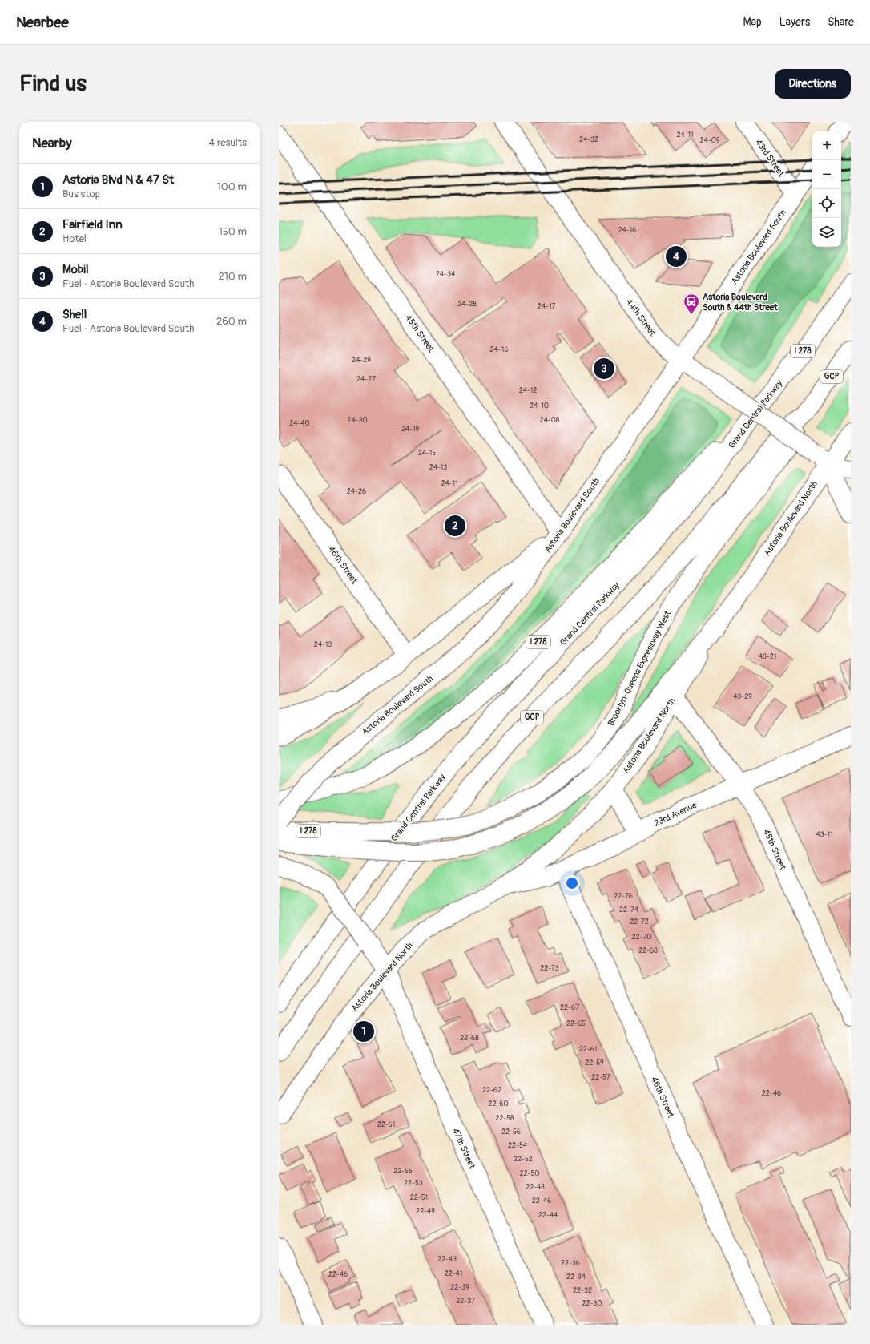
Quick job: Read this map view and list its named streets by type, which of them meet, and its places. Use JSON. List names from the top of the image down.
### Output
{
  "streets": {
    "main road": [
      "43rd Street",
      "Astoria Boulevard South",
      "44th Street",
      "45th Street",
      "I 278",
      "GCP",
      "Grand Central Parkway",
      "Astoria Boulevard North",
      "46th Street",
      "Brooklyn-Queens Expressway West",
      "23rd Avenue",
      "47th Street"
    ]
  },
  "crossings": [
    ["43rd Street", "Astoria Boulevard South"],
    ["Astoria Boulevard South", "44th Street"],
    ["Astoria Boulevard South", "45th Street"],
    ["44th Street", "Astoria Boulevard North"],
    ["45th Street", "Astoria Boulevard North"],
    ["45th Street", "23rd Avenue"],
    ["I 278", "Grand Central Parkway"],
    ["GCP", "Brooklyn-Queens Expressway West"],
    ["Astoria Boulevard North", "23rd Avenue"],
    ["Astoria Boulevard North", "47th Street"],
    ["46th Street", "23rd Avenue"]
  ],
  "places": {
    "bus stop": ["Astoria Boulevard South & 44th Street"]
  },
  "house_numbers": [
    "24-11",
    "24-32",
    "24-09",
    "24-16",
    "24-34",
    "24-28",
    "24-17",
    "24-16",
    "24-29",
    "24-27",
    "24-12",
    "24-10",
    "24-30",
    "24-08",
    "24-40",
    "24-19",
    "24-15",
    "24-13",
    "24-11",
    "24-26",
    "24-13",
    "43-21",
    "43-29",
    "43-11",
    "22-76",
    "22-74",
    "22-72",
    "22-70",
    "22-68",
    "22-73",
    "22-67",
    "22-65",
    "22-68",
    "22-61",
    "22-59",
    "22-57",
    "22-62",
    "22-46",
    "22-60",
    "22-58",
    "22-61",
    "22-56",
    "22-54",
    "22-52",
    "22-55",
    "22-50",
    "22-53",
    "22-48",
    "22-51",
    "22-46",
    "22-49",
    "22-44",
    "22-43",
    "22-36",
    "22-41",
    "22-46",
    "22-34",
    "22-39",
    "22-32",
    "22-37",
    "22-30"
  ],
  "page": {
    "header": "Nearbee",
    "nav": ["Map", "Layers", "Share"],
    "buttons": "Directions",
    "title": "Find us",
    "heading": ["Nearby", "4 results"],
    "map_buttons": ["+", "−"],
    "list": [
      {
        "mark": "1",
        "name": "Astoria Blvd N & 47 St",
        "note": "Bus stop",
        "value": "100 m"
      },
      {
        "mark": "2",
        "name": "Fairfield Inn",
        "note": "Hotel",
        "value": "150 m"
      },
      {
        "mark": "3",
        "name": "Mobil",
        "note": "Fuel · Astoria Boulevard South",
        "value": "210 m"
      },
      {
        "mark": "4",
        "name": "Shell",
        "note": "Fuel · Astoria Boulevard South",
        "value": "260 m"
      }
    ],
    "pins": [
      "4",
      "3",
      "2",
      "1"
    ]
  }
}
